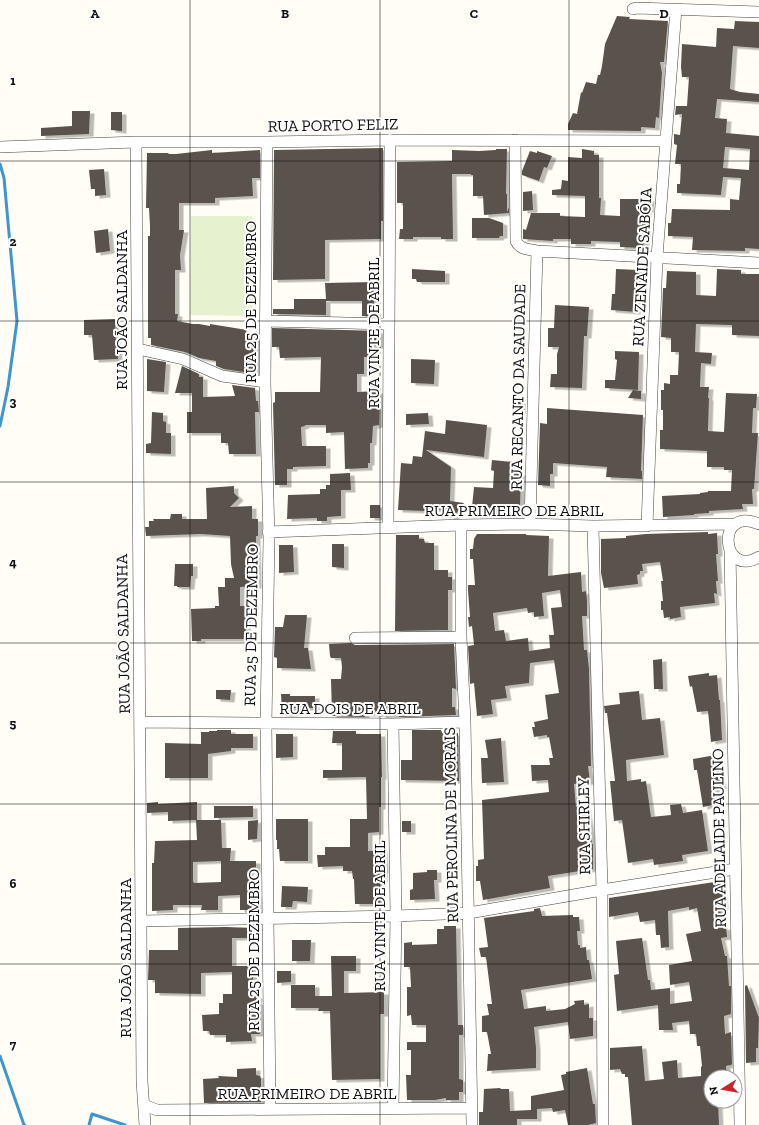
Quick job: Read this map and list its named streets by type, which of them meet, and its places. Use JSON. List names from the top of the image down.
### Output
{
  "streets": {
    "street": [
      "RUA PORTO FELIZ",
      "RUA ZENAIDE SABÓIA",
      "RUA 25 DE DEZEMBRO",
      "RUA JOÃO SALDANHA",
      "RUA VINTE DE ABRIL",
      "RUA RECANTO DA SAUDADE",
      "RUA PRIMEIRO DE ABRIL",
      "RUA DOIS DE ABRIL",
      "RUA PEROLINA DE MORAIS",
      "RUA SHIRLEY",
      "RUA ADELAIDE PAULINO"
    ]
  },
  "crossings": [
    ["RUA PORTO FELIZ", "RUA ZENAIDE SABÓIA"],
    ["RUA PORTO FELIZ", "RUA 25 DE DEZEMBRO"],
    ["RUA PORTO FELIZ", "RUA JOÃO SALDANHA"],
    ["RUA PORTO FELIZ", "RUA VINTE DE ABRIL"],
    ["RUA ZENAIDE SABÓIA", "RUA PRIMEIRO DE ABRIL"],
    ["RUA 25 DE DEZEMBRO", "RUA PRIMEIRO DE ABRIL"],
    ["RUA 25 DE DEZEMBRO", "RUA DOIS DE ABRIL"],
    ["RUA JOÃO SALDANHA", "RUA PRIMEIRO DE ABRIL"],
    ["RUA JOÃO SALDANHA", "RUA DOIS DE ABRIL"],
    ["RUA VINTE DE ABRIL", "RUA PRIMEIRO DE ABRIL"],
    ["RUA VINTE DE ABRIL", "RUA DOIS DE ABRIL"],
    ["RUA RECANTO DA SAUDADE", "RUA PRIMEIRO DE ABRIL"],
    ["RUA PRIMEIRO DE ABRIL", "RUA PEROLINA DE MORAIS"],
    ["RUA PRIMEIRO DE ABRIL", "RUA SHIRLEY"],
    ["RUA PRIMEIRO DE ABRIL", "RUA ADELAIDE PAULINO"],
    ["RUA DOIS DE ABRIL", "RUA PEROLINA DE MORAIS"]
  ],
  "north": "left",
  "grid": {
    "columns": [
      "A",
      "B",
      "C",
      "D"
    ],
    "rows": [
      "1",
      "2",
      "3",
      "4",
      "5",
      "6",
      "7"
    ]
  }
}
